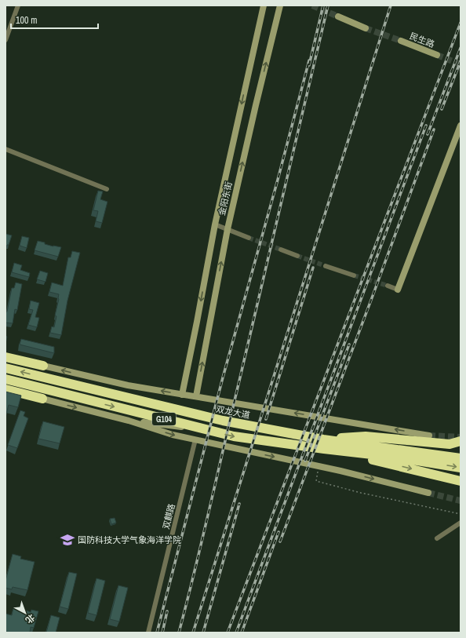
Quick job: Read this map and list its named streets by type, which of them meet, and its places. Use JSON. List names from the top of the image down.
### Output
{
  "streets": {
    "highway": ["双龙大道", "G104"],
    "street": ["民生路", "金阳东街", "双麒路"]
  },
  "crossings": [
    ["双龙大道", "G104"]
  ],
  "places": {
    "school or university": ["国防科技大学气象海洋学院"]
  },
  "scale_bar": "100 m",
  "north": "bottom right"
}
